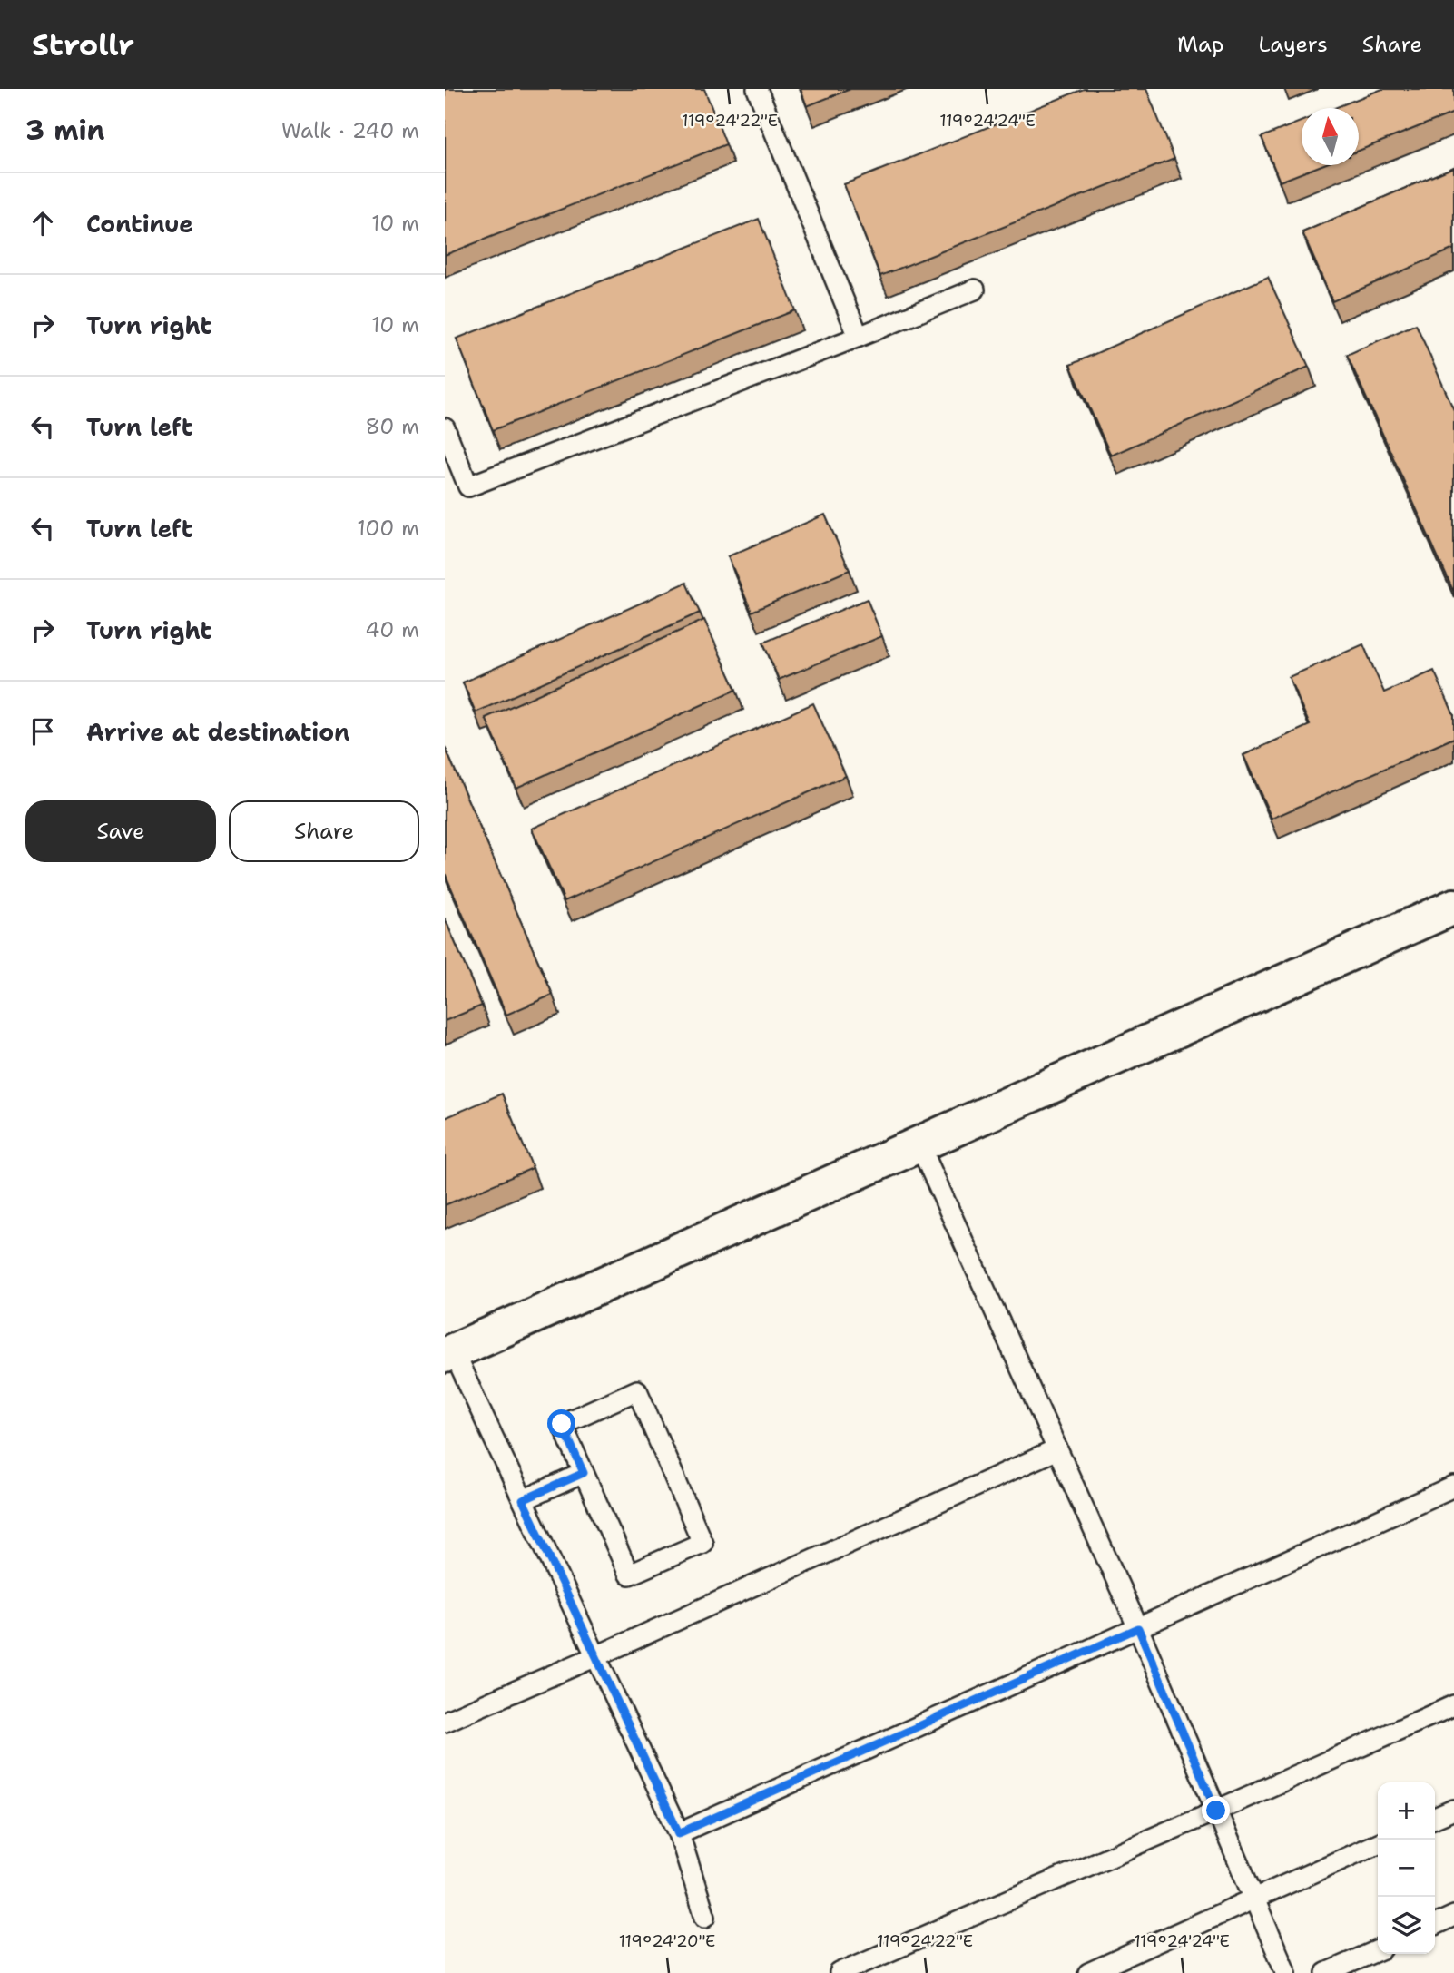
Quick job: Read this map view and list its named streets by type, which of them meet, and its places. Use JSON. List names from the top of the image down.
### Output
{
  "north": "top",
  "page": {
    "header": "Strollr",
    "nav": ["Map", "Layers", "Share"],
    "heading": ["3 min", "Walk · 240 m"],
    "list": [
      ["Continue", "10 m"],
      ["Turn right", "10 m"],
      ["Turn left", "80 m"],
      ["Turn left", "100 m"],
      ["Turn right", "40 m"],
      "Arrive at destination"
    ],
    "buttons": ["Save", "Share"],
    "map_buttons": ["+", "−"]
  },
  "coordinates": ["119°24'22\"E", "119°24'24\"E", "119°24'20\"E"]
}
